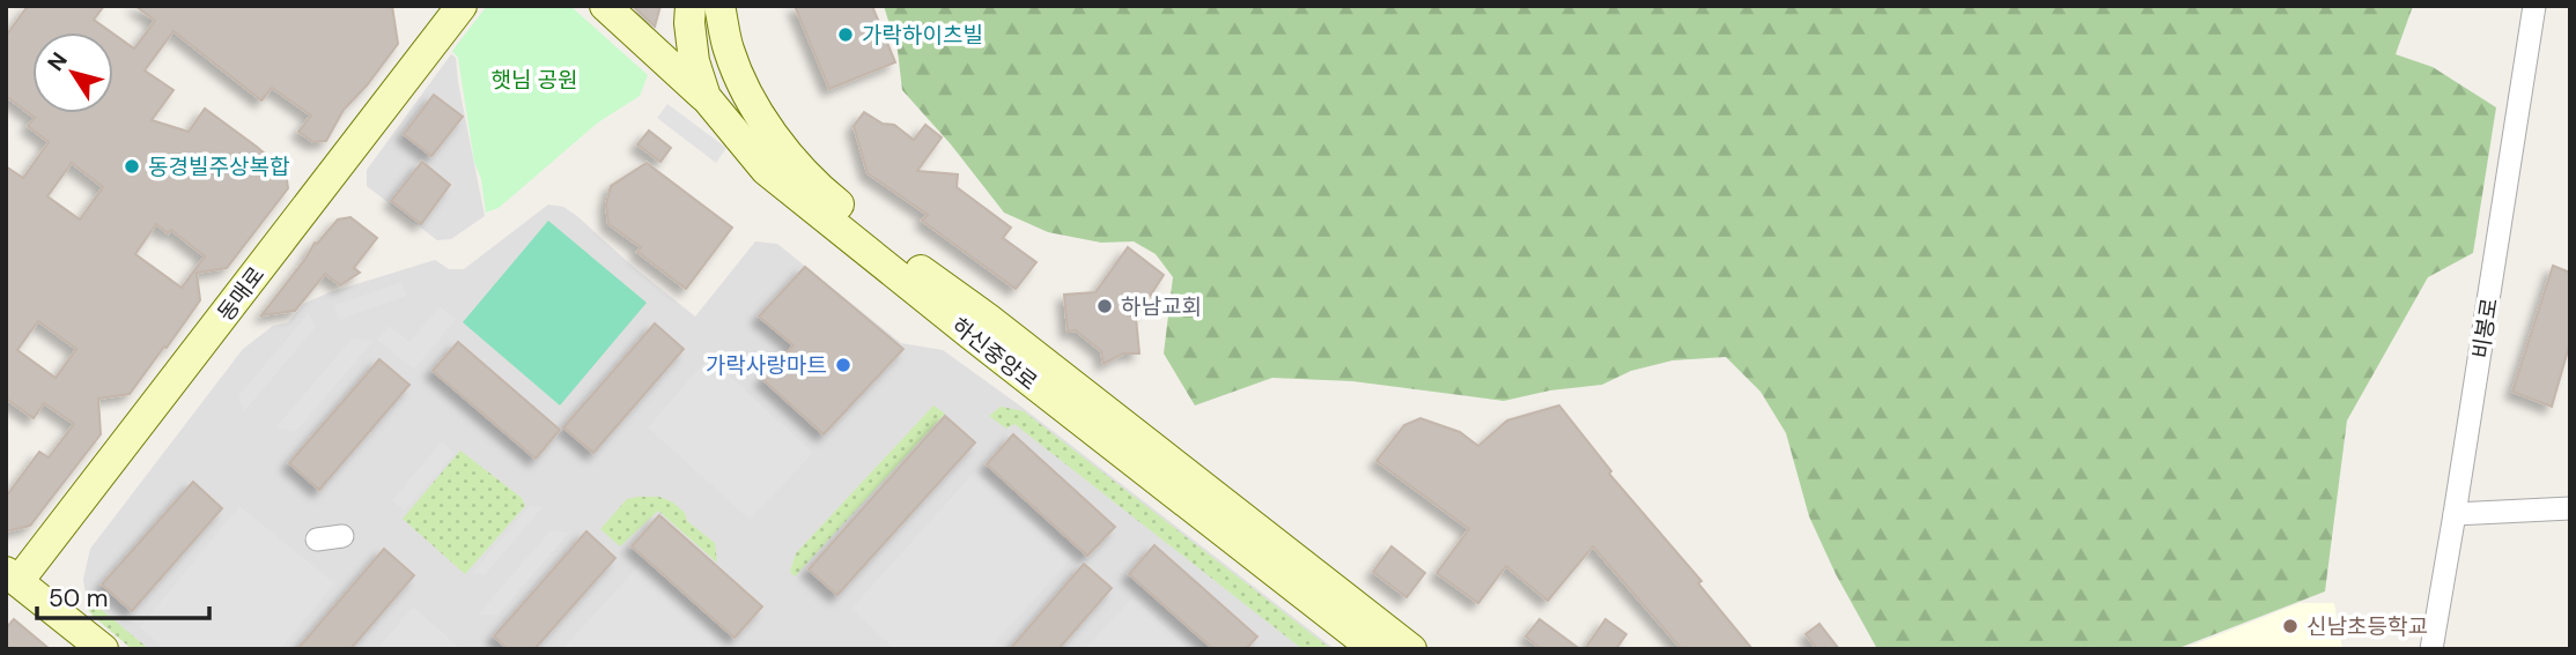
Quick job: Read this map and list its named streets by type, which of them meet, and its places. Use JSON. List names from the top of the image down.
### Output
{
  "streets": {
    "street": ["동매로", "비봉로", "하신중앙로"]
  },
  "parks": ["햇님 공원"],
  "places": [
    "가락하이츠빌",
    "동경빌주상복합",
    "하남교회",
    "가락사랑마트",
    "신남초등학교"
  ],
  "scale_bar": "50 m",
  "north": "top left"
}
